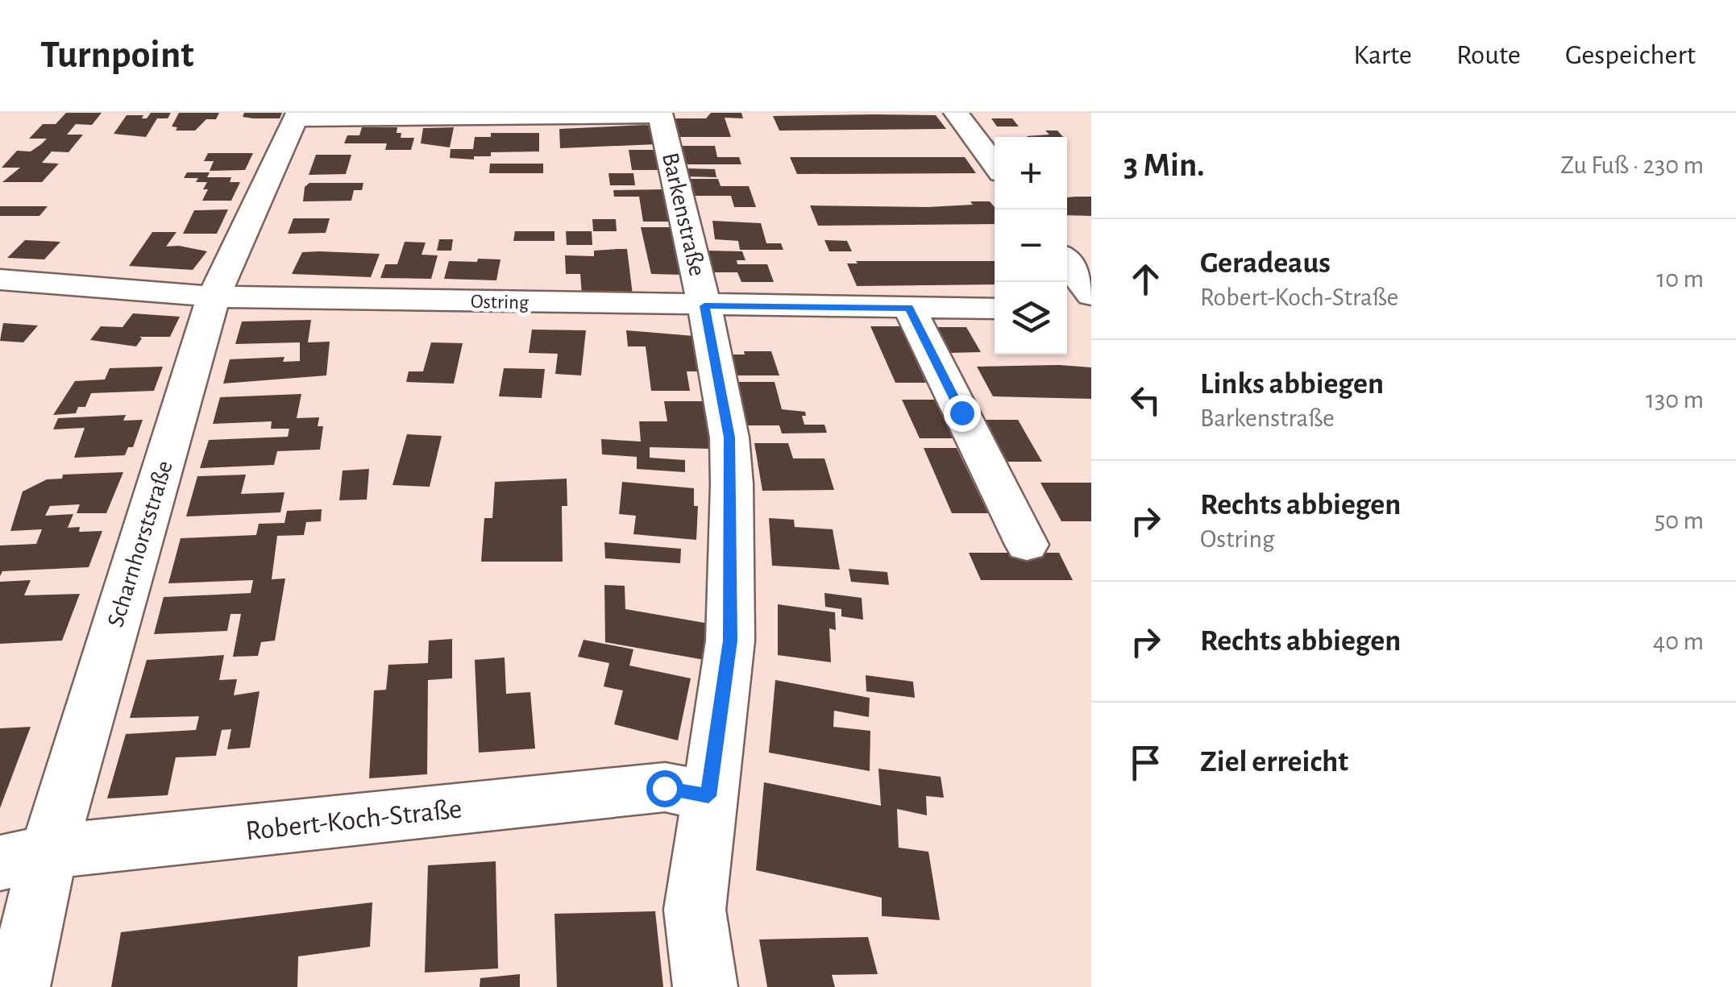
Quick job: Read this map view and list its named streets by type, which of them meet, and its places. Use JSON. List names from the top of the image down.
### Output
{
  "streets": {
    "street": [
      "Barkenstraße",
      "Ostring",
      "Scharnhorststraße",
      "Robert-Koch-Straße"
    ]
  },
  "crossings": [
    ["Barkenstraße", "Ostring"],
    ["Barkenstraße", "Robert-Koch-Straße"],
    ["Ostring", "Scharnhorststraße"],
    ["Scharnhorststraße", "Robert-Koch-Straße"]
  ],
  "page": {
    "header": "Turnpoint",
    "nav": ["Karte", "Route", "Gespeichert"],
    "heading": ["3 Min.", "Zu Fuß · 230 m"],
    "map_buttons": ["+", "−"],
    "list": [
      ["Geradeaus", "Robert-Koch-Straße", "10 m"],
      ["Links abbiegen", "Barkenstraße", "130 m"],
      ["Rechts abbiegen", "Ostring", "50 m"],
      ["Rechts abbiegen", "40 m"],
      "Ziel erreicht"
    ]
  }
}
